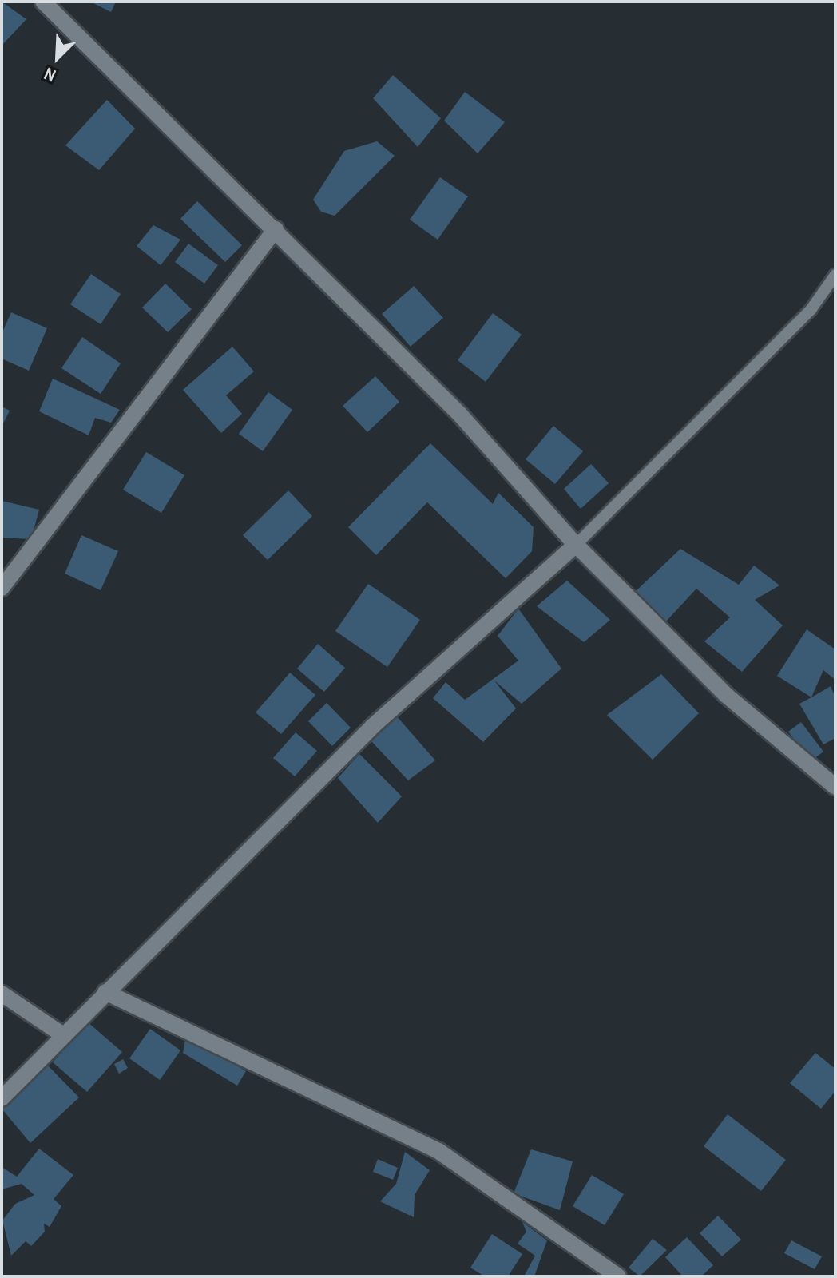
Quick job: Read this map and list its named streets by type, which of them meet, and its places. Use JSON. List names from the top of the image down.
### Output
{
  "north": "bottom left"
}
